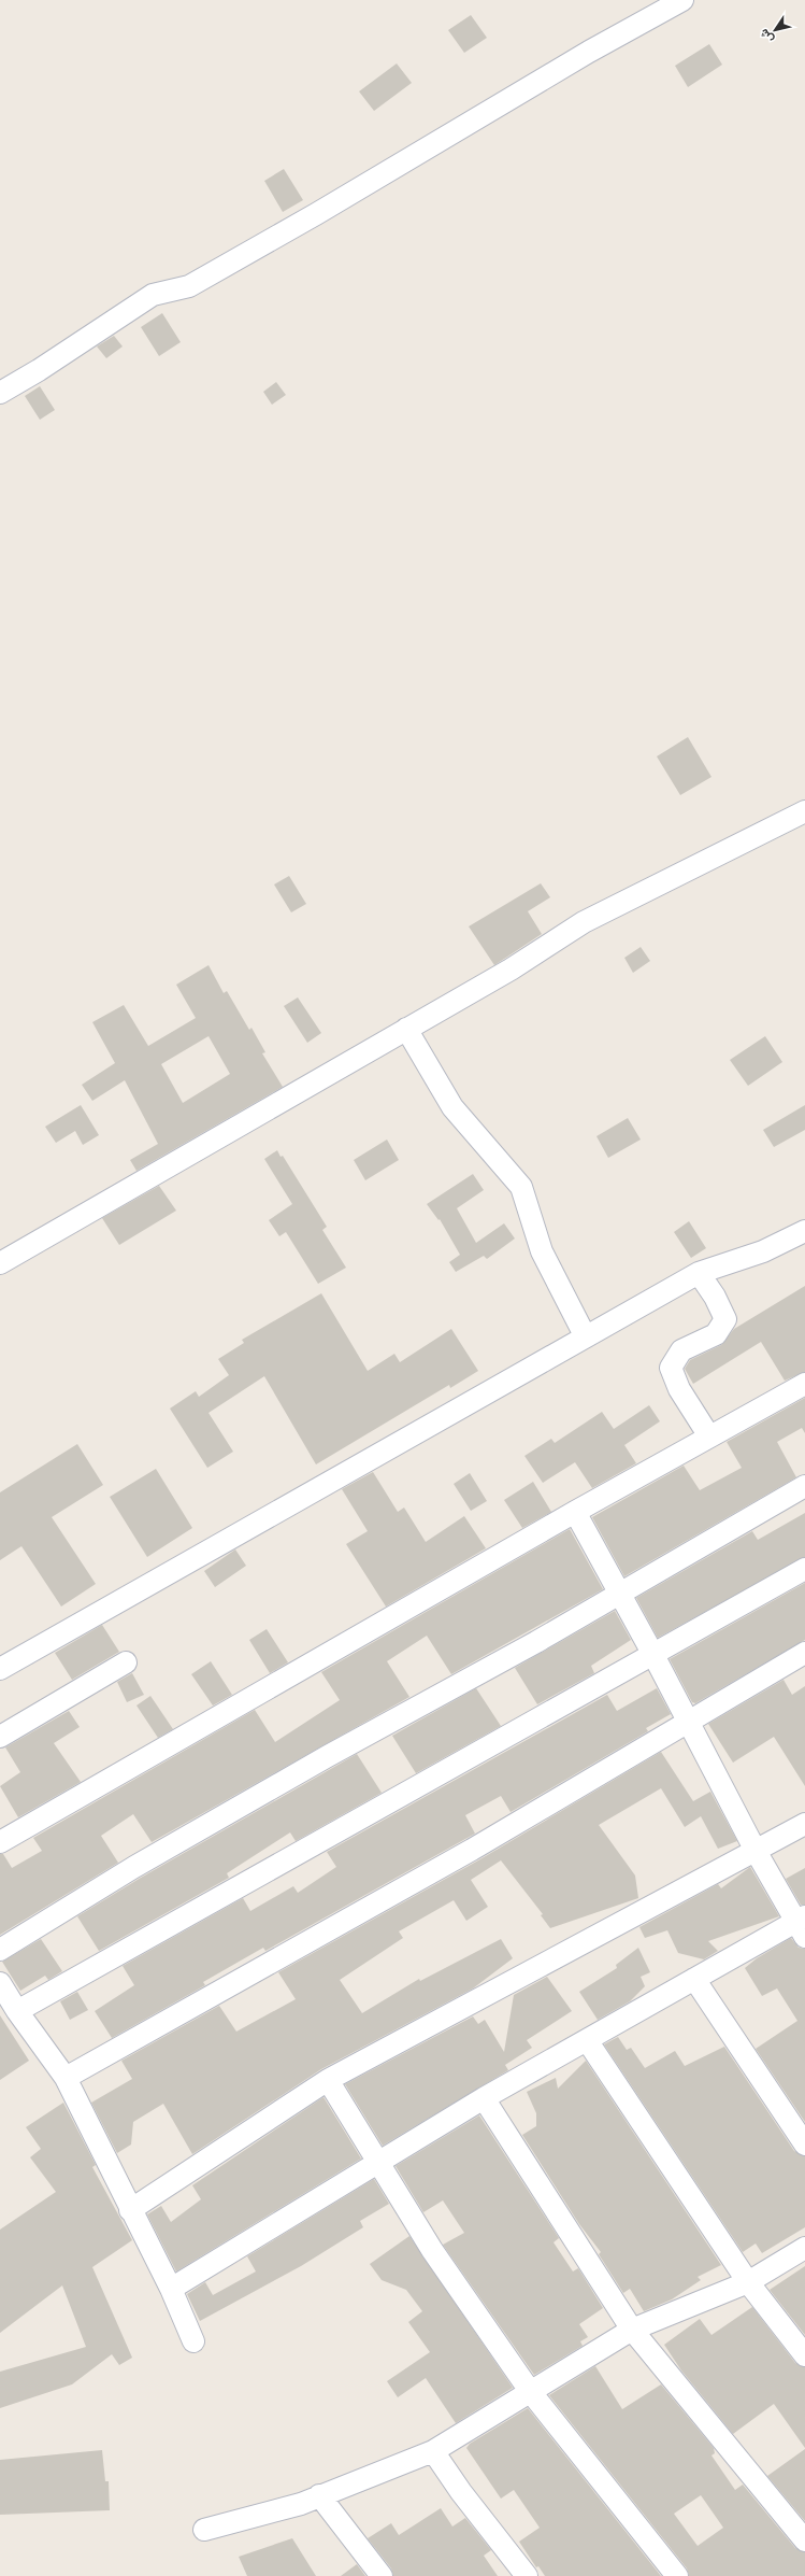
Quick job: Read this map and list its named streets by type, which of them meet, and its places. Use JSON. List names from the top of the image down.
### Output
{
  "north": "bottom left"
}
